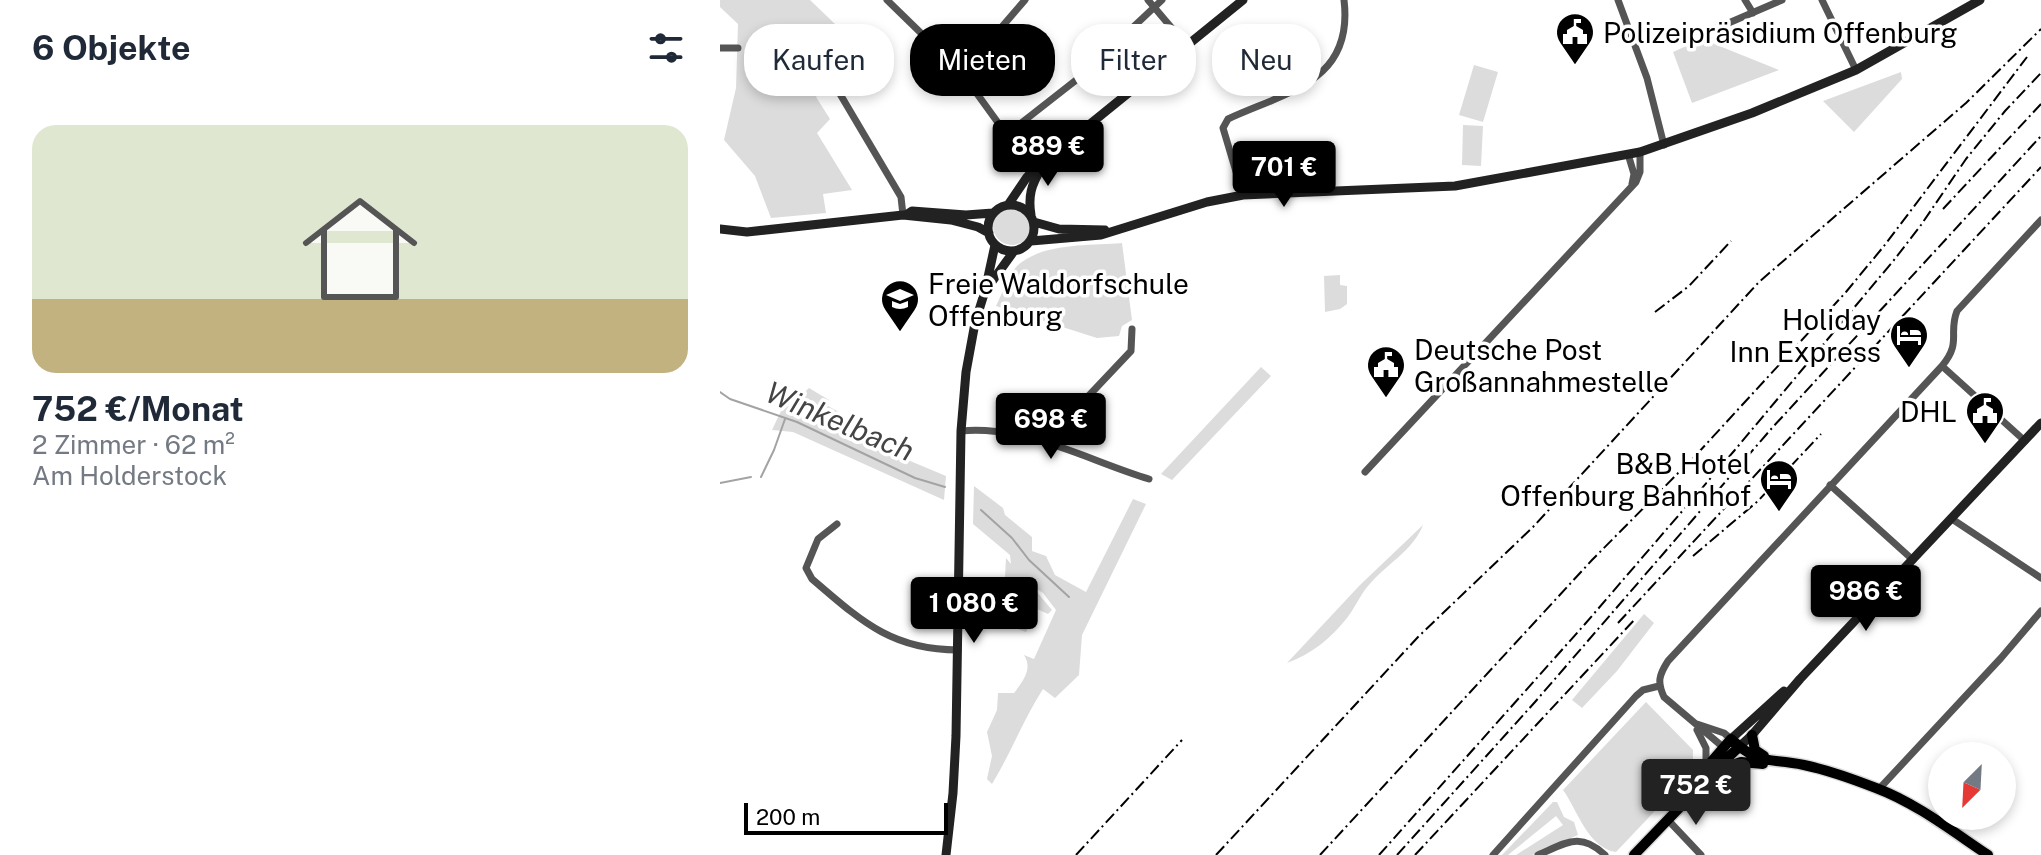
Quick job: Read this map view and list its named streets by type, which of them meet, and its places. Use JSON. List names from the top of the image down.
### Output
{
  "water": ["Winkelbach"],
  "places": {
    "public building": ["Polizeipräsidium Offenburg", "Deutsche Post Großannahmestelle", "DHL"],
    "school or university": ["Freie Waldorfschule Offenburg"],
    "hotel": ["Holiday Inn Express", "B&B Hotel Offenburg Bahnhof"]
  },
  "scale_bar": "200 m",
  "north": "bottom left",
  "page": {
    "heading": "6 Objekte",
    "chip": [
      "Kaufen",
      "Mieten",
      "Filter",
      "Neu"
    ],
    "list": [
      {
        "name": "752 €/Monat",
        "note": "2 Zimmer · 62 m² · Am Holderstock"
      }
    ],
    "price": [
      "889 €",
      "701 €",
      "698 €",
      "986 €",
      "1 080 €",
      "752 €"
    ],
    "scale": "200 m"
  }
}
